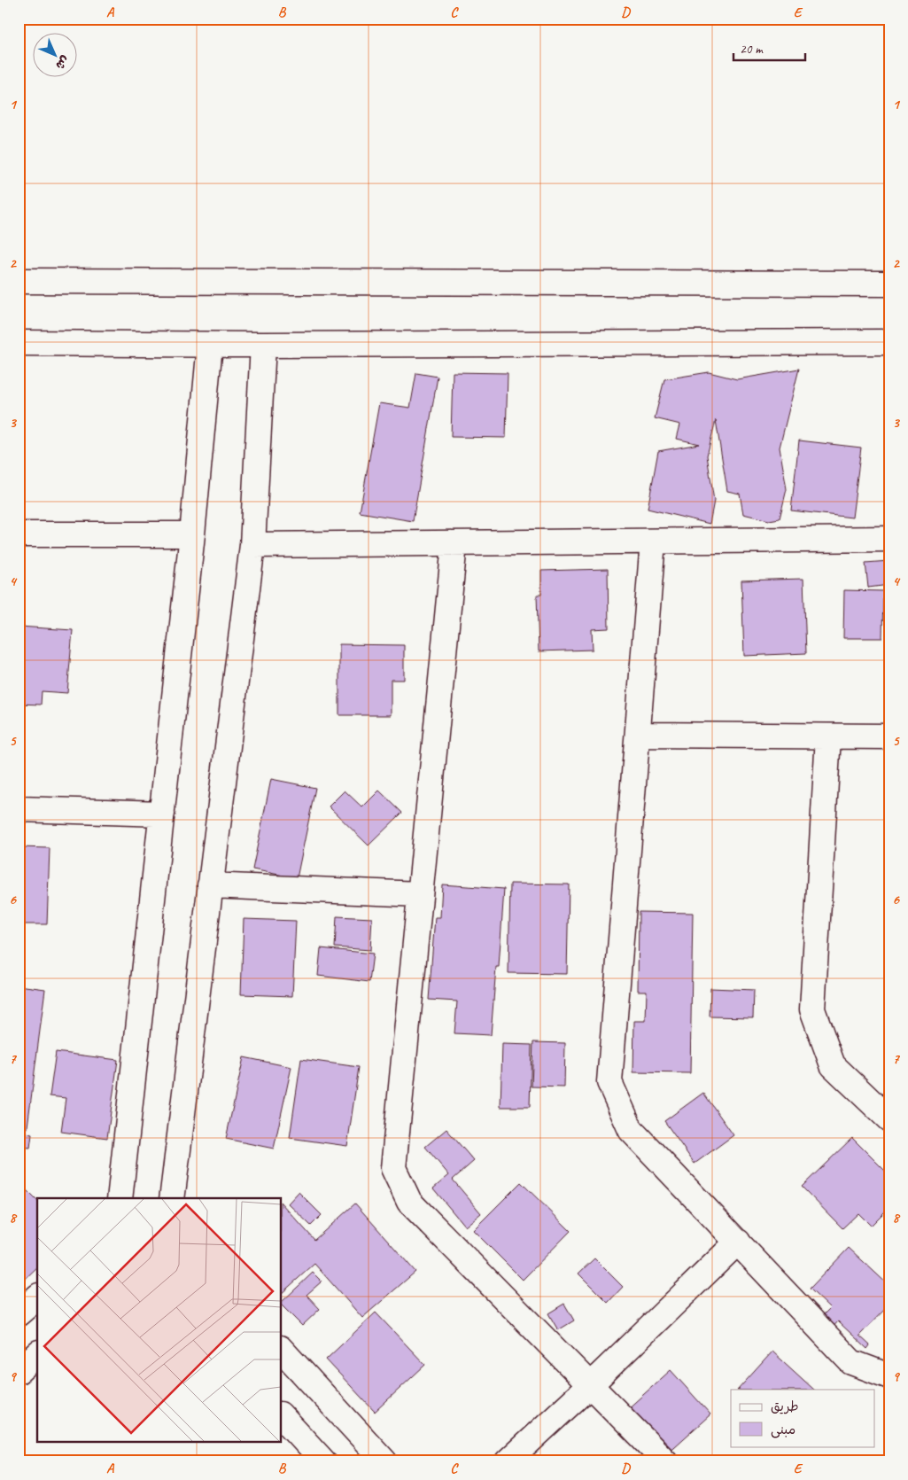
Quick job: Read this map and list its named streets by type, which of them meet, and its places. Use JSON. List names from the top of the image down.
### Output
{
  "legend": ["طريق", "مبنى"],
  "scale_bar": "20 m",
  "north": "bottom right",
  "grid": {
    "columns": [
      "A",
      "B",
      "C",
      "D",
      "E"
    ],
    "rows": [
      "1",
      "2",
      "3",
      "4",
      "5",
      "6",
      "7",
      "8",
      "9"
    ]
  }
}
